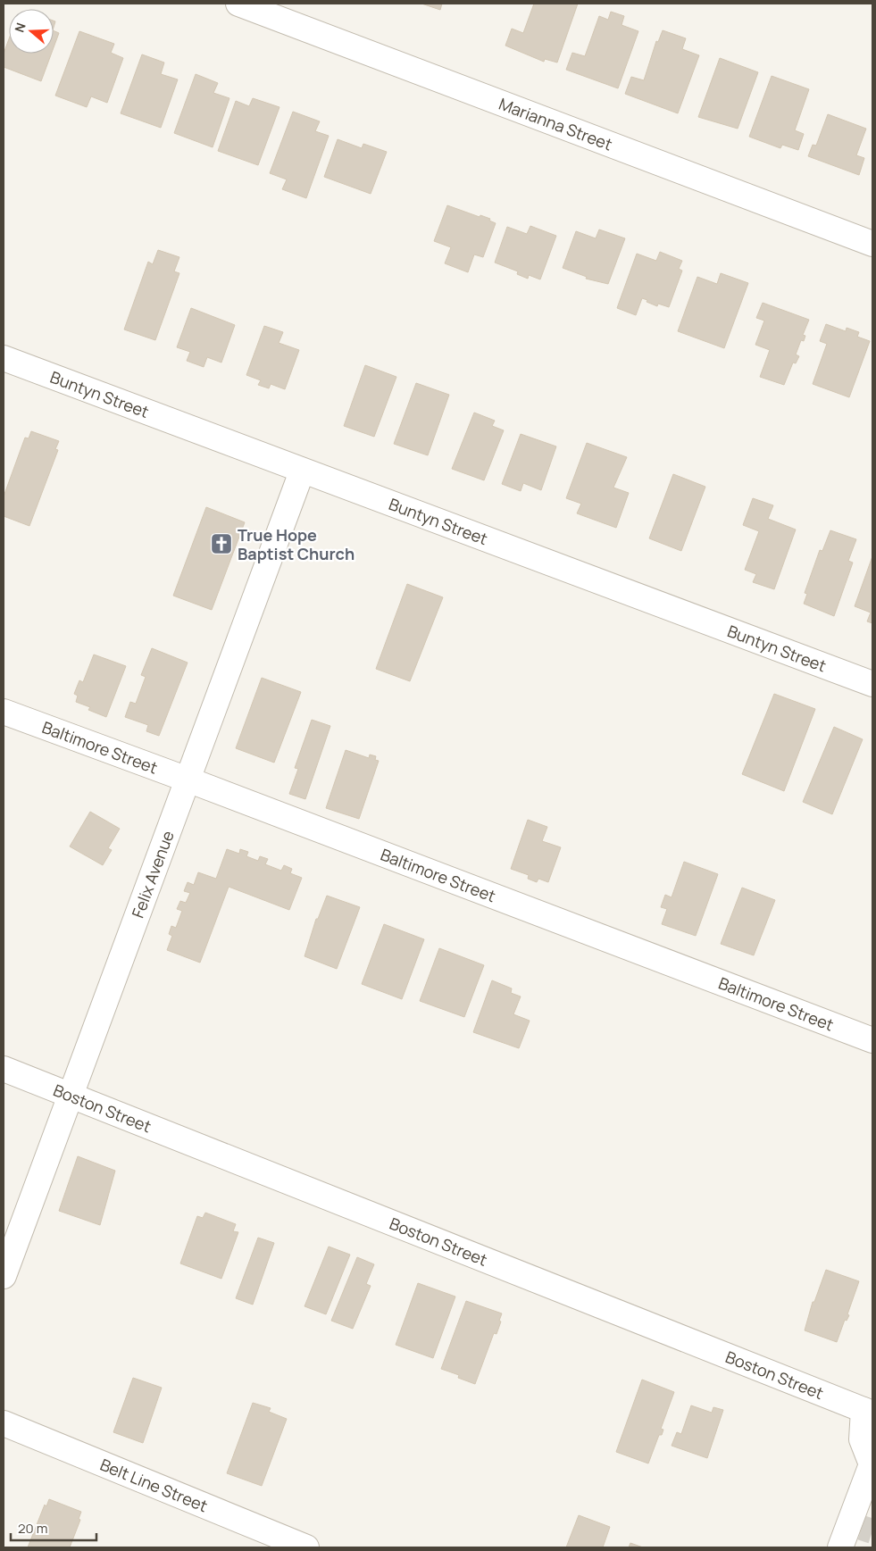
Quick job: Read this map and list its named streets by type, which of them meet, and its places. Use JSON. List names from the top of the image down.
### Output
{
  "streets": {
    "street": [
      "Marianna Street",
      "Buntyn Street",
      "Baltimore Street",
      "Felix Avenue",
      "Boston Street",
      "Belt Line Street"
    ]
  },
  "crossings": [
    ["Buntyn Street", "Felix Avenue"],
    ["Baltimore Street", "Felix Avenue"],
    ["Felix Avenue", "Boston Street"]
  ],
  "places": {
    "church": ["True Hope Baptist Church"]
  },
  "scale_bar": "20 m",
  "north": "left"
}
